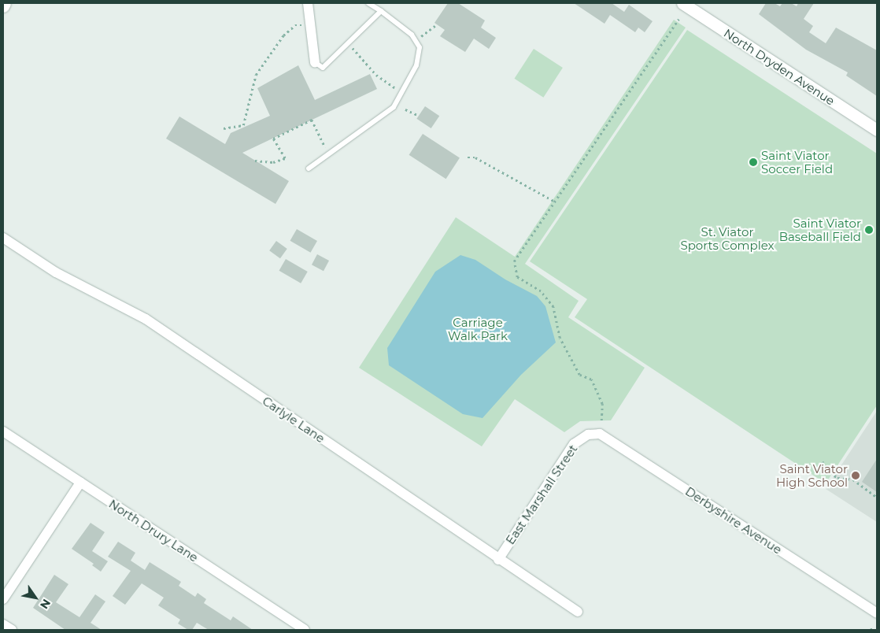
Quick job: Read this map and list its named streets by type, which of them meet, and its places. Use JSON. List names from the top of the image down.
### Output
{
  "streets": {
    "street": [
      "North Dryden Avenue",
      "Carlyle Lane",
      "East Marshall Street",
      "Derbyshire Avenue",
      "North Drury Lane"
    ]
  },
  "crossings": [
    ["Carlyle Lane", "East Marshall Street"],
    ["East Marshall Street", "Derbyshire Avenue"]
  ],
  "parks": ["St. Viator Sports Complex", "Carriage Walk Park"],
  "places": ["Saint Viator Soccer Field", "Saint Viator Baseball Field", "Saint Viator High School"],
  "north": "bottom right"
}
